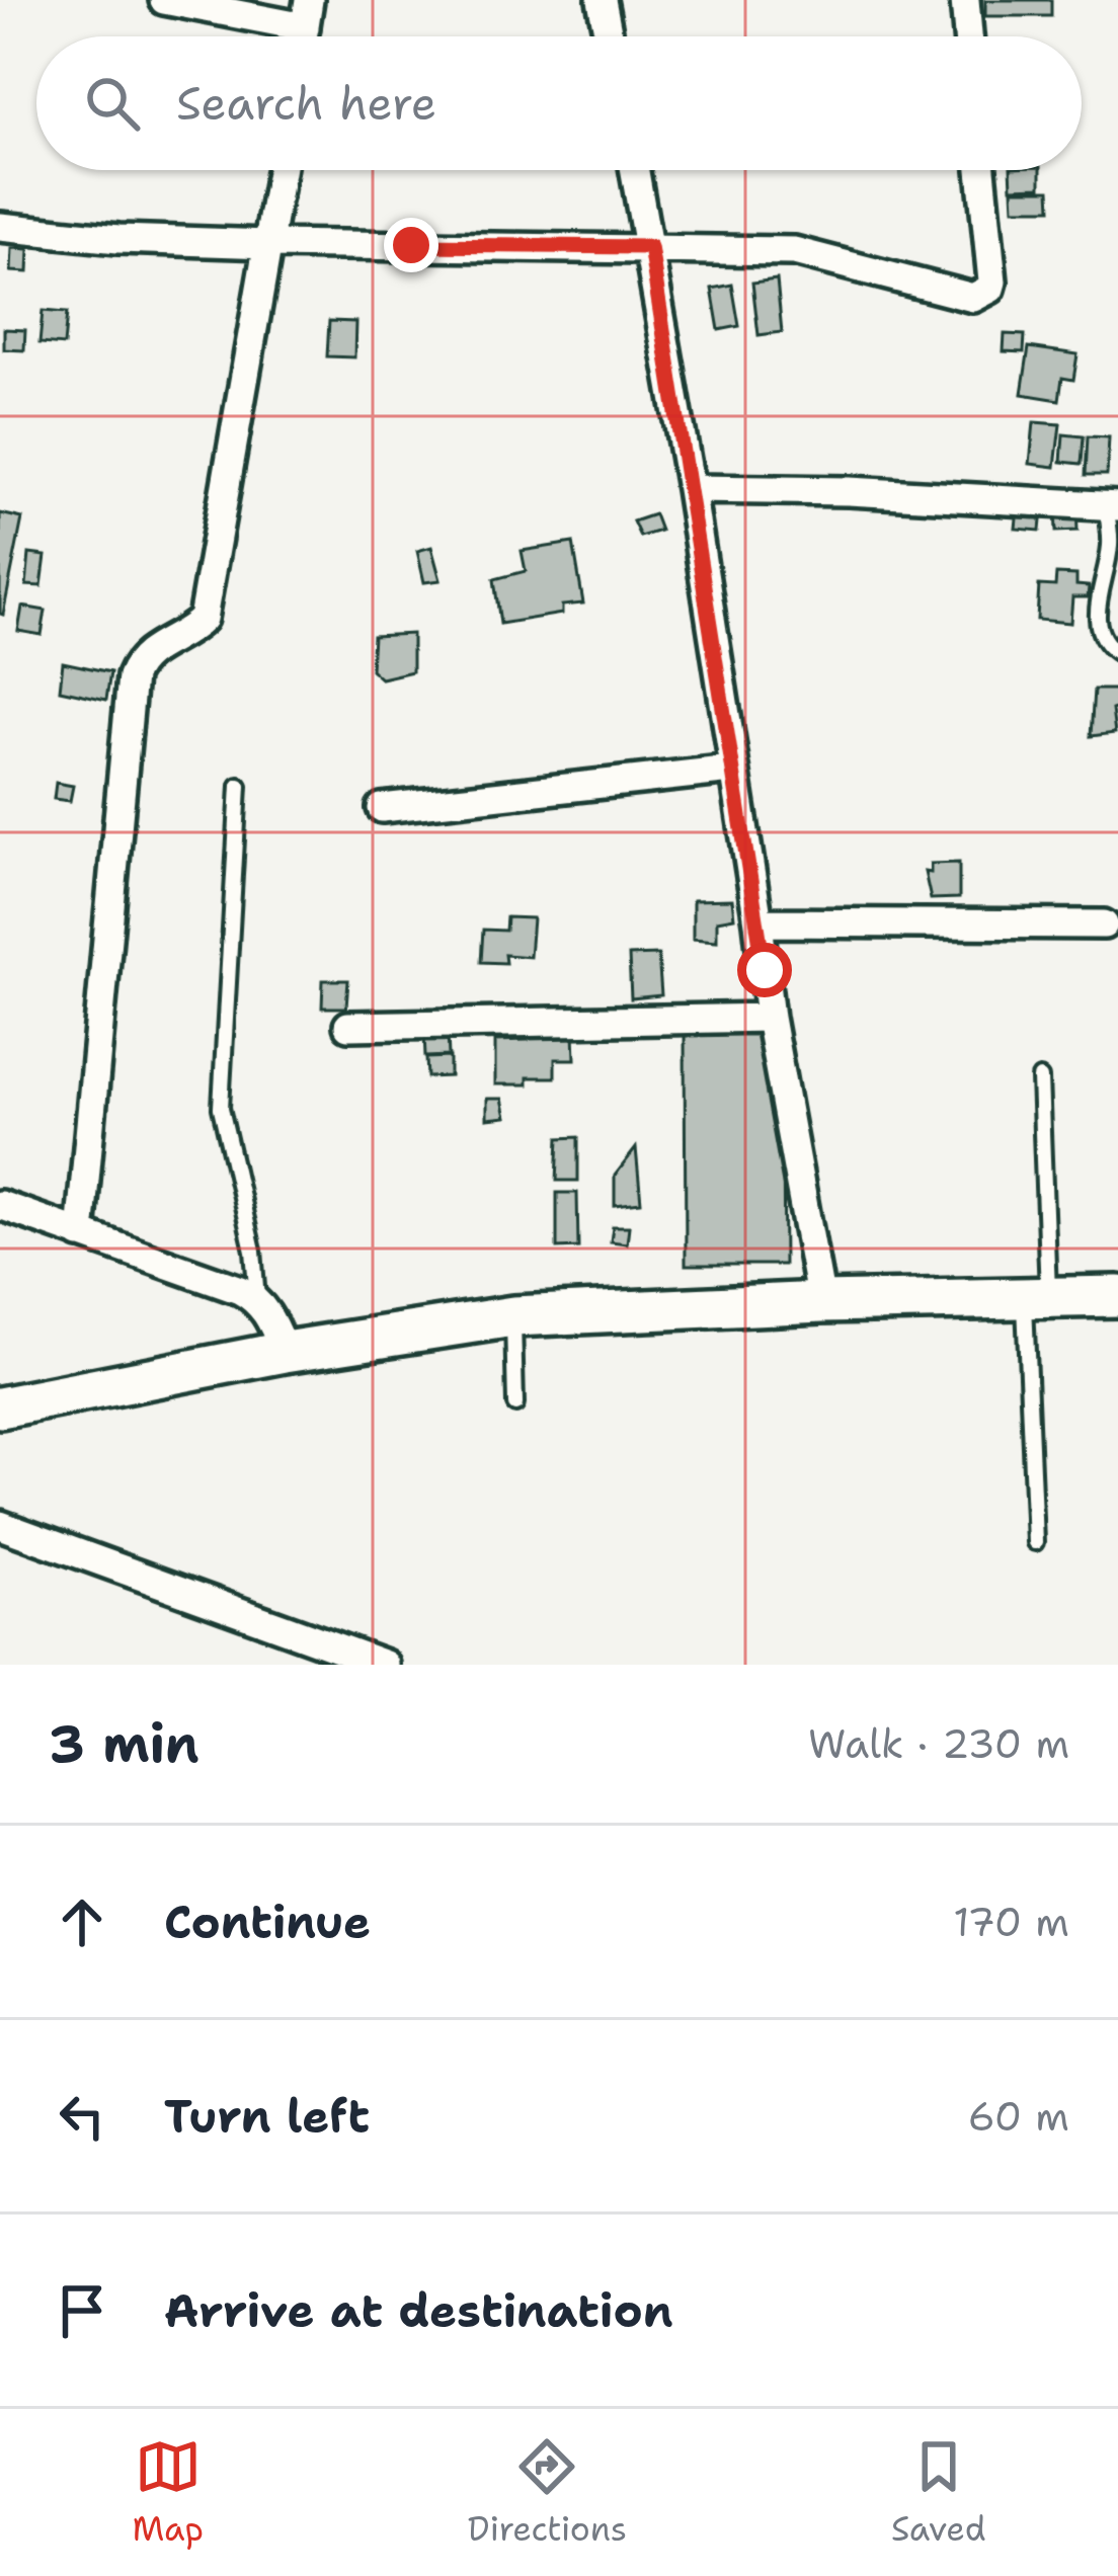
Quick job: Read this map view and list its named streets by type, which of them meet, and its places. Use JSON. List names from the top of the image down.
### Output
{
  "page": {
    "search": "Search here",
    "heading": ["3 min", "Walk · 230 m"],
    "list": [
      ["Continue", "170 m"],
      ["Turn left", "60 m"],
      "Arrive at destination"
    ],
    "nav": ["Map", "Directions", "Saved"]
  }
}
